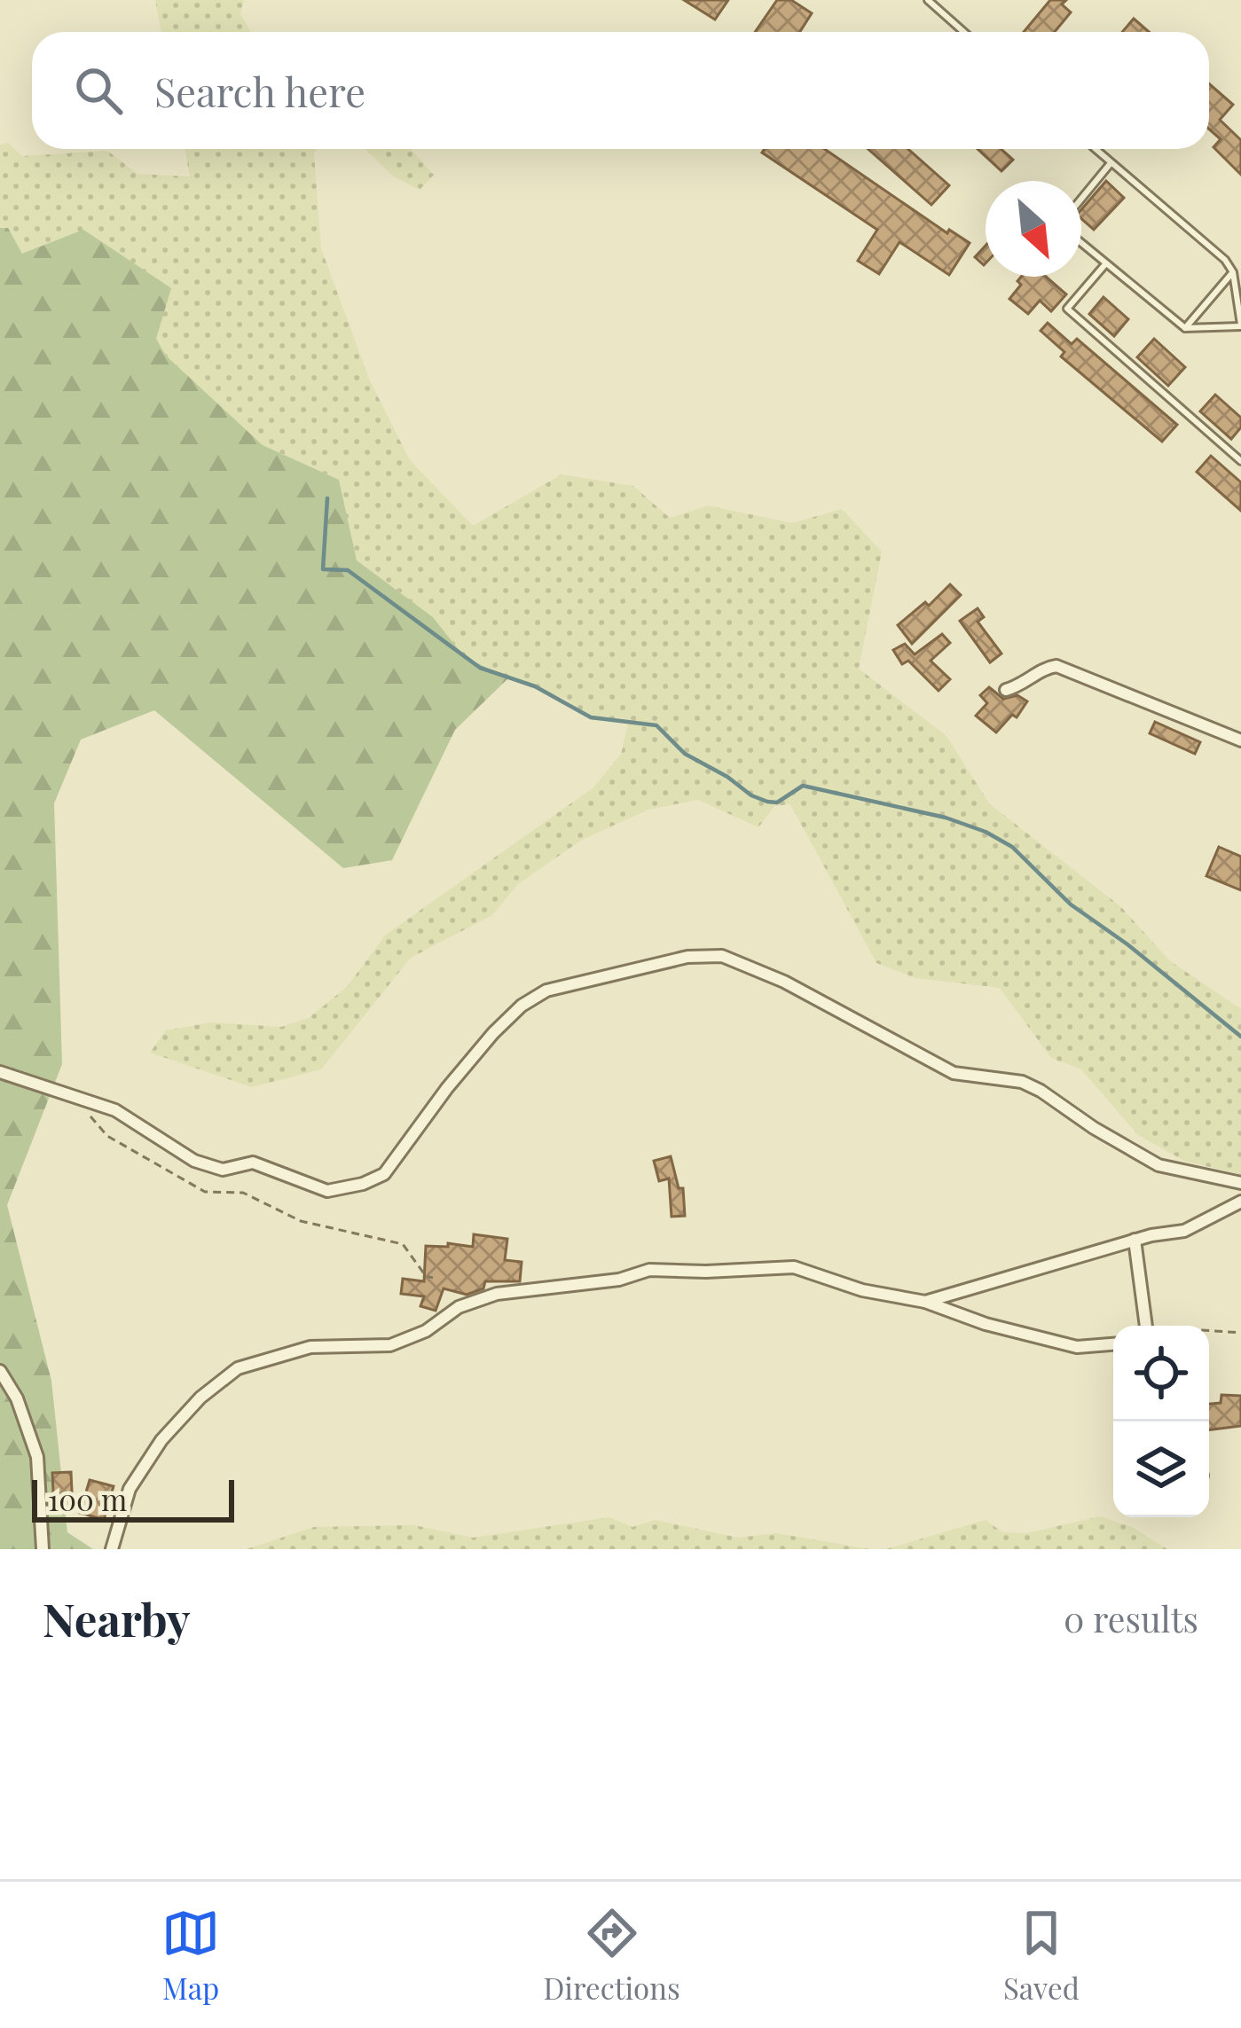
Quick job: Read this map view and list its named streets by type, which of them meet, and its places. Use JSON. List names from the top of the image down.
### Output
{
  "scale_bar": "100 m",
  "north": "bottom right",
  "page": {
    "search": "Search here",
    "scale": "100 m",
    "heading": ["Nearby", "0 results"],
    "nav": ["Map", "Directions", "Saved"]
  }
}
